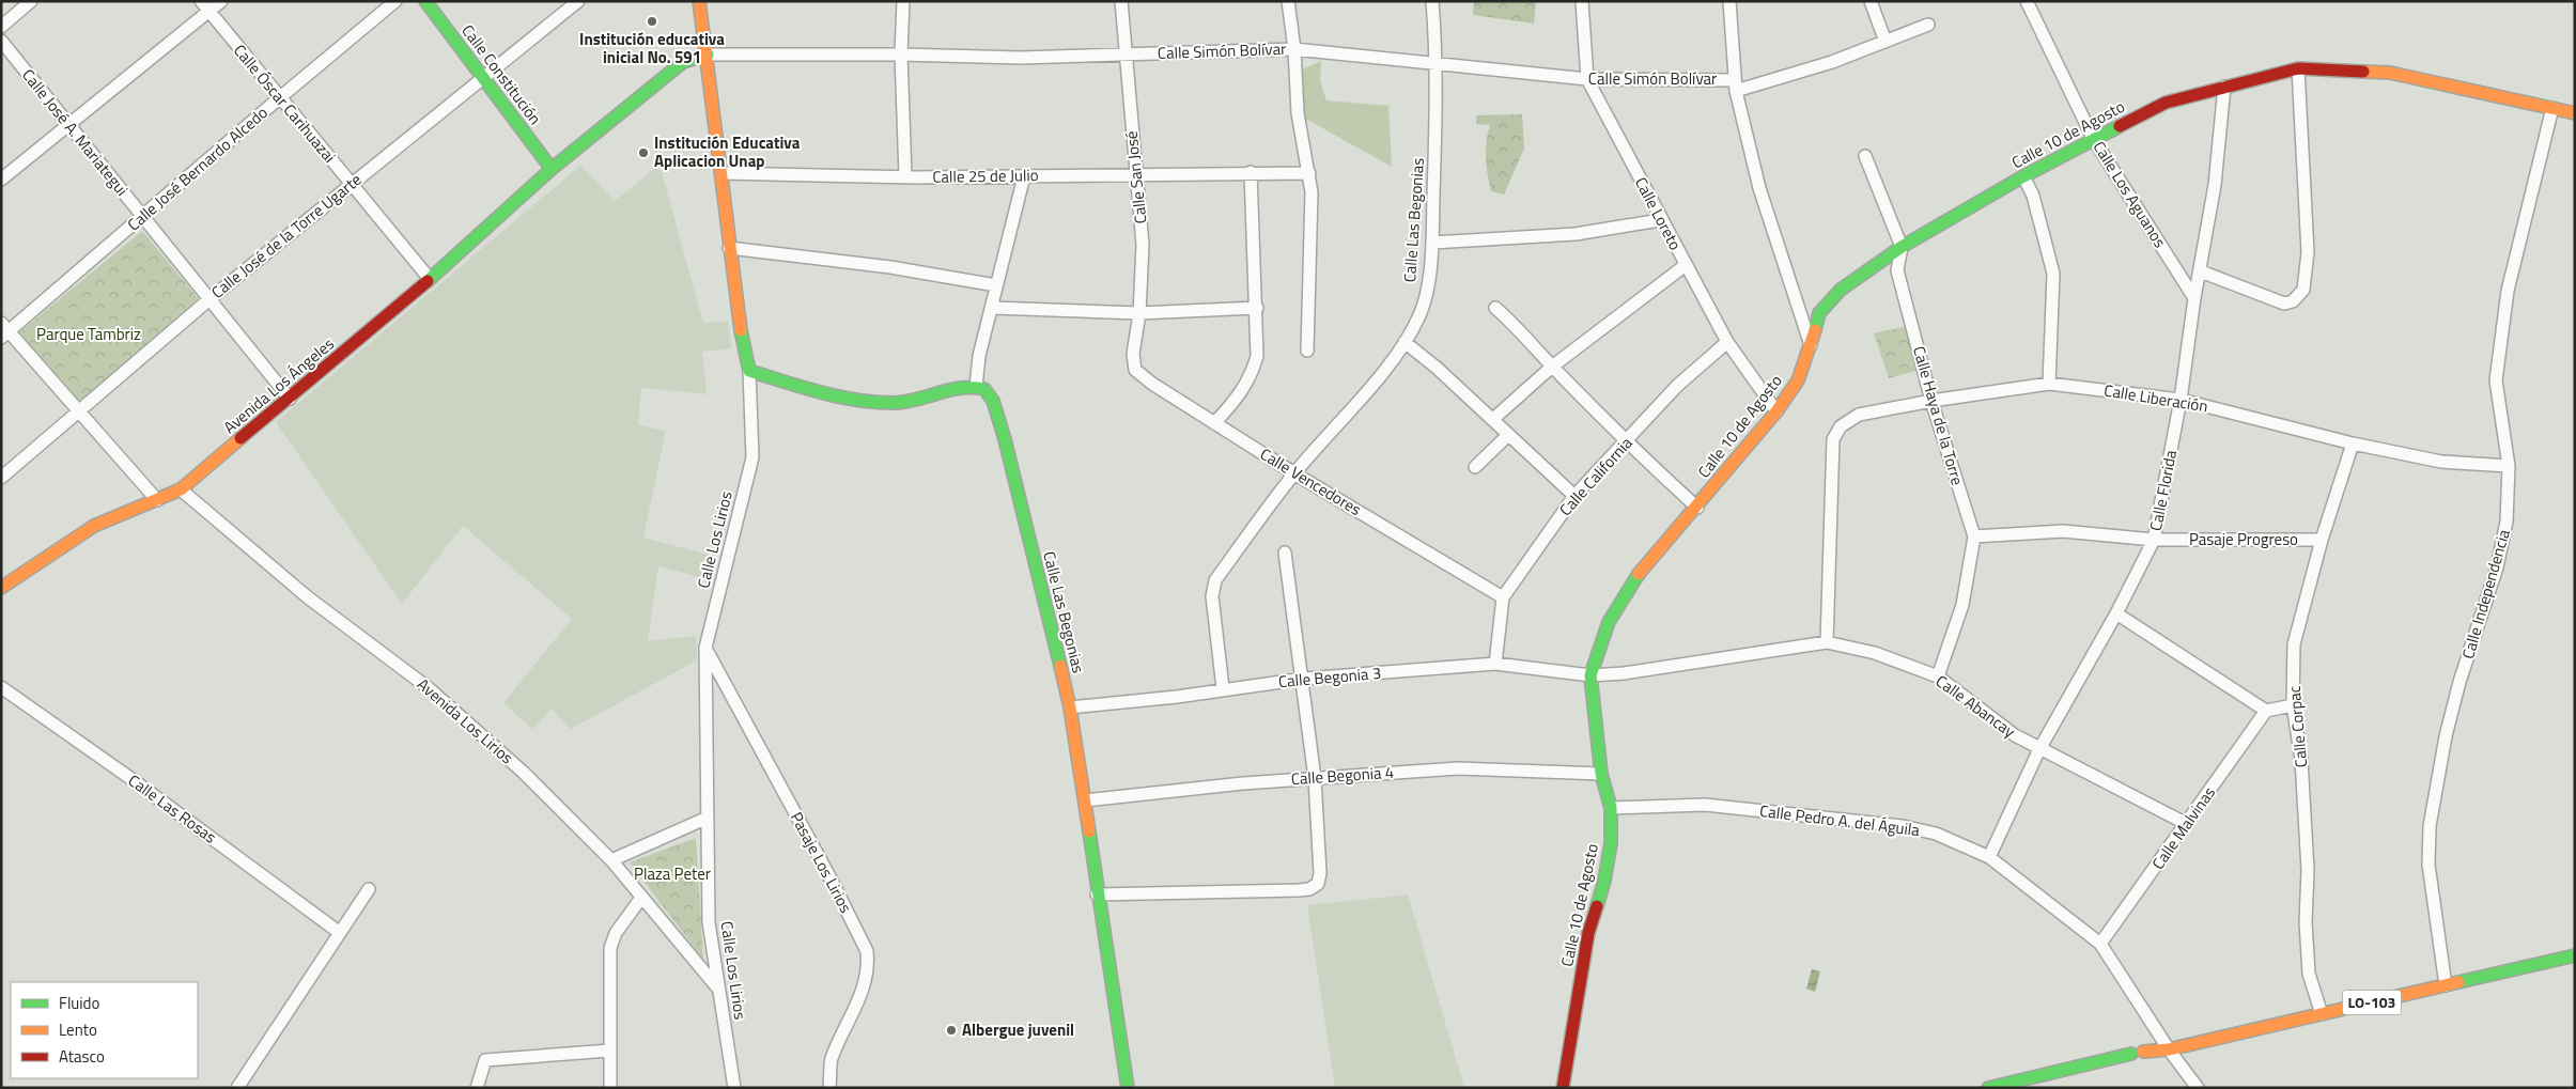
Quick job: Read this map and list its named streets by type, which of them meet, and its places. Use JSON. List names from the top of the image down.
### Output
{
  "streets": {
    "street": [
      "Calle Simón Bolívar",
      "Calle Constitución",
      "Calle Óscar Carihuazai",
      "Calle José A. Mariategui",
      "Calle 10 de Agosto",
      "Calle José Bernardo Alcedo",
      "Calle 25 de Julio",
      "Calle San José",
      "Calle Los Aguanos",
      "Calle Loreto",
      "Calle Las Begonias",
      "Calle José de la Torre Ugarte",
      "Avenida Los Ángeles",
      "Calle Liberación",
      "Calle Haya de la Torre",
      "Calle California",
      "Calle Vencedores",
      "Calle Florida",
      "Calle Los Lirios",
      "Pasaje Progreso",
      "Calle Independencia",
      "Calle Begonia 3",
      "Calle Abancay",
      "Avenida Los Lirios",
      "Calle Corpac",
      "Calle Begonia 4",
      "Calle Las Rosas",
      "Calle Pedro A. del Águila",
      "Calle Malvinas",
      "Pasaje Los Lirios",
      "LO-103"
    ]
  },
  "crossings": [
    ["Calle Simón Bolívar", "Calle San José"],
    ["Calle Simón Bolívar", "Calle Loreto"],
    ["Calle Simón Bolívar", "Calle Las Begonias"],
    ["Calle Simón Bolívar", "Avenida Los Ángeles"],
    ["Calle Simón Bolívar", "Calle Los Lirios"],
    ["Calle Constitución", "Calle José de la Torre Ugarte"],
    ["Calle Constitución", "Avenida Los Ángeles"],
    ["Calle Óscar Carihuazai", "Calle José Bernardo Alcedo"],
    ["Calle Óscar Carihuazai", "Calle José de la Torre Ugarte"],
    ["Calle Óscar Carihuazai", "Avenida Los Ángeles"],
    ["Calle José A. Mariategui", "Calle José Bernardo Alcedo"],
    ["Calle José A. Mariategui", "Calle José de la Torre Ugarte"],
    ["Calle José A. Mariategui", "Avenida Los Ángeles"],
    ["Calle 10 de Agosto", "Calle Los Aguanos"],
    ["Calle 10 de Agosto", "Calle Loreto"],
    ["Calle 10 de Agosto", "Calle Haya de la Torre"],
    ["Calle 10 de Agosto", "Calle Florida"],
    ["Calle 10 de Agosto", "Calle Independencia"],
    ["Calle 10 de Agosto", "Calle Begonia 3"],
    ["Calle 10 de Agosto", "Calle Abancay"],
    ["Calle 10 de Agosto", "Calle Begonia 4"],
    ["Calle 10 de Agosto", "Calle Pedro A. del Águila"],
    ["Calle 25 de Julio", "Calle San José"],
    ["Calle 25 de Julio", "Calle Los Lirios"],
    ["Calle San José", "Calle Vencedores"],
    ["Calle Los Aguanos", "Calle Florida"],
    ["Calle Loreto", "Calle California"],
    ["Calle Las Begonias", "Calle Vencedores"],
    ["Calle Las Begonias", "Calle Begonia 3"],
    ["Calle Las Begonias", "Calle Begonia 4"],
    ["Avenida Los Ángeles", "Calle Los Lirios"],
    ["Avenida Los Ángeles", "Avenida Los Lirios"],
    ["Calle Liberación", "Calle Haya de la Torre"],
    ["Calle Liberación", "Calle Florida"],
    ["Calle Liberación", "Calle Independencia"],
    ["Calle Liberación", "Calle Abancay"],
    ["Calle Liberación", "Calle Corpac"],
    ["Calle Haya de la Torre", "Pasaje Progreso"],
    ["Calle Haya de la Torre", "Calle Abancay"],
    ["Calle California", "Calle Vencedores"],
    ["Calle California", "Calle Begonia 3"],
    ["Calle Florida", "Pasaje Progreso"],
    ["Calle Florida", "Calle Abancay"],
    ["Calle Florida", "Calle Pedro A. del Águila"],
    ["Calle Los Lirios", "Avenida Los Lirios"],
    ["Calle Los Lirios", "Pasaje Los Lirios"],
    ["Pasaje Progreso", "Calle Corpac"],
    ["Calle Independencia", "LO-103"],
    ["Calle Begonia 3", "Calle Abancay"],
    ["Calle Abancay", "Calle Malvinas"],
    ["Calle Corpac", "LO-103"],
    ["Calle Pedro A. del Águila", "Calle Malvinas"],
    ["Calle Pedro A. del Águila", "LO-103"]
  ],
  "parks": ["Parque Tambriz", "Plaza Peter"],
  "places": ["Institución educativa inicial No. 591", "Institución Educativa Aplicacion Unap", "Albergue juvenil"],
  "legend": ["Fluido", "Lento", "Atasco"]
}
